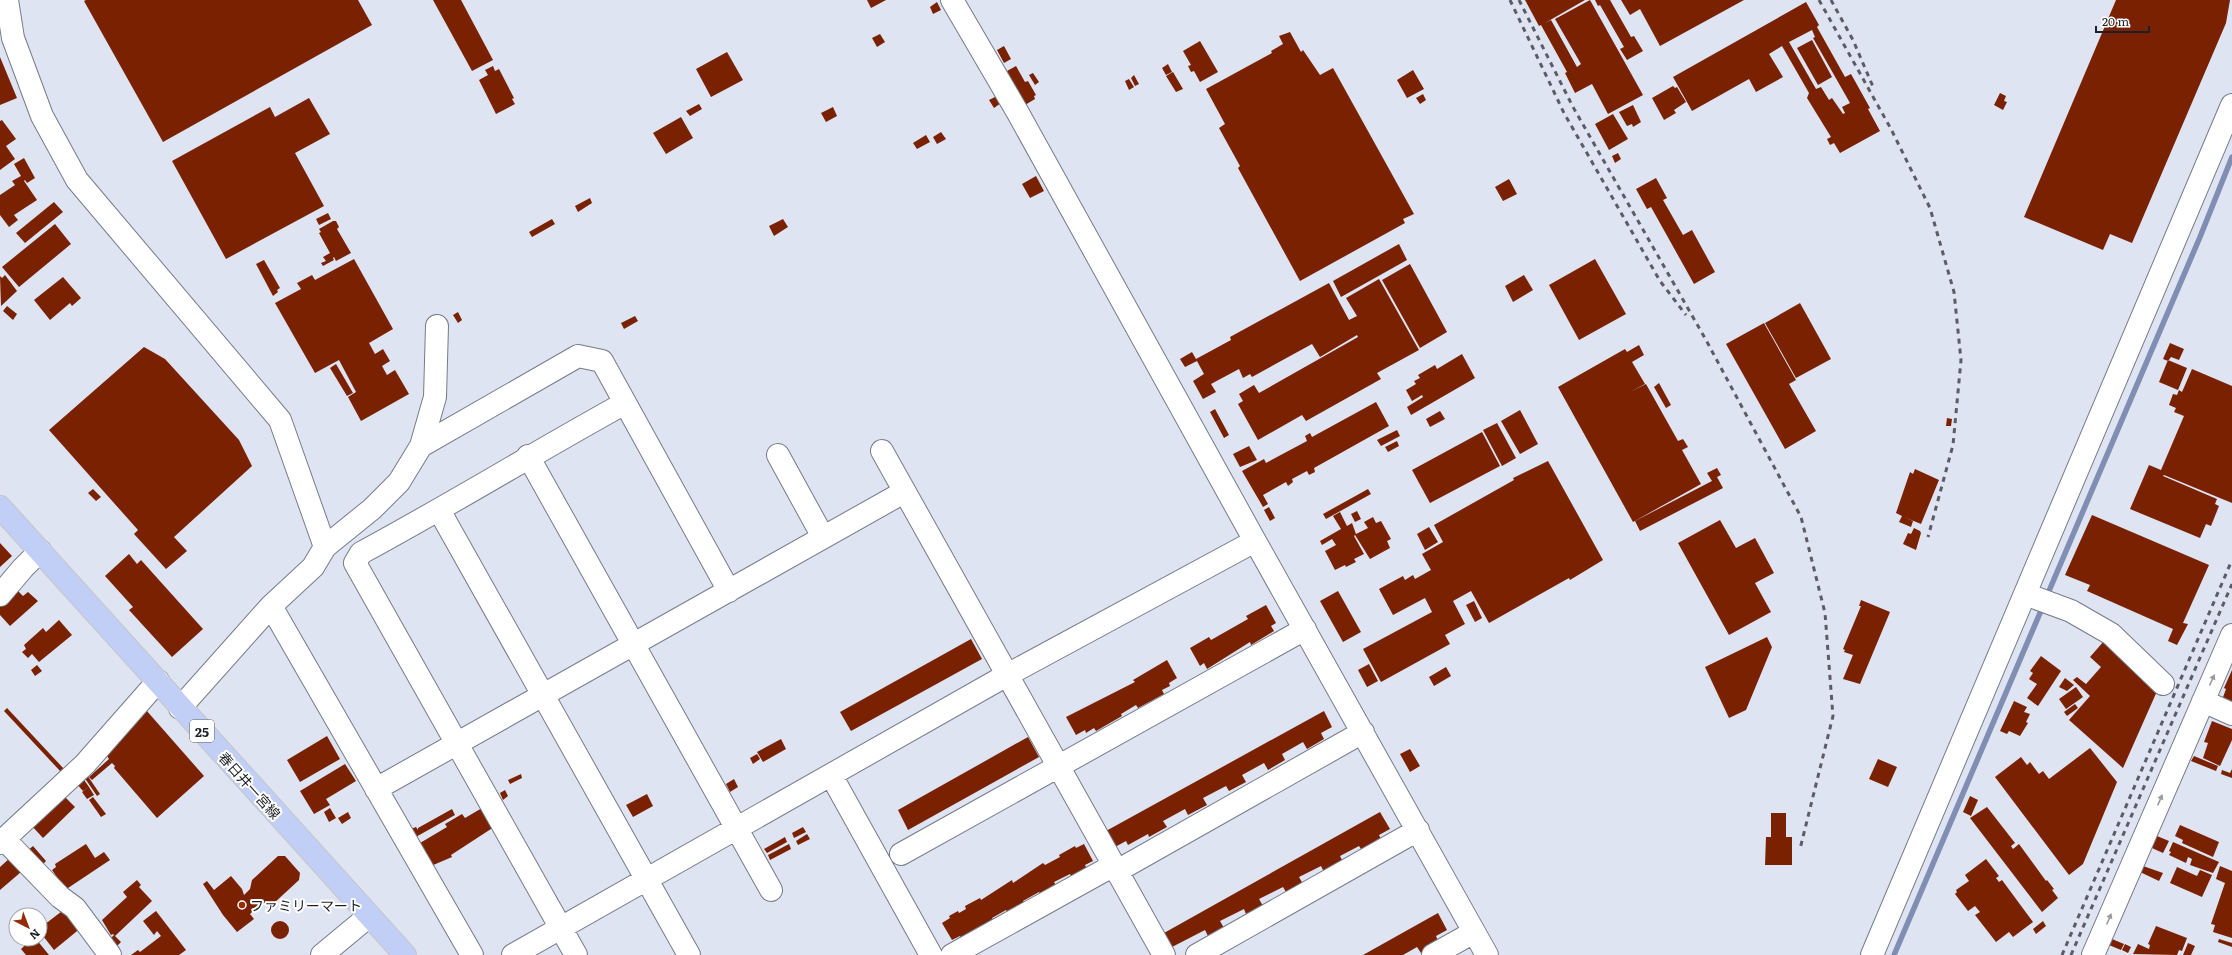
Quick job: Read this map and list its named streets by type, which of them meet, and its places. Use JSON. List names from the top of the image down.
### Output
{
  "streets": {
    "main road": ["25", "春日井一宮線"]
  },
  "places": ["ファミリーマート"],
  "scale_bar": "20 m",
  "north": "bottom right"
}
